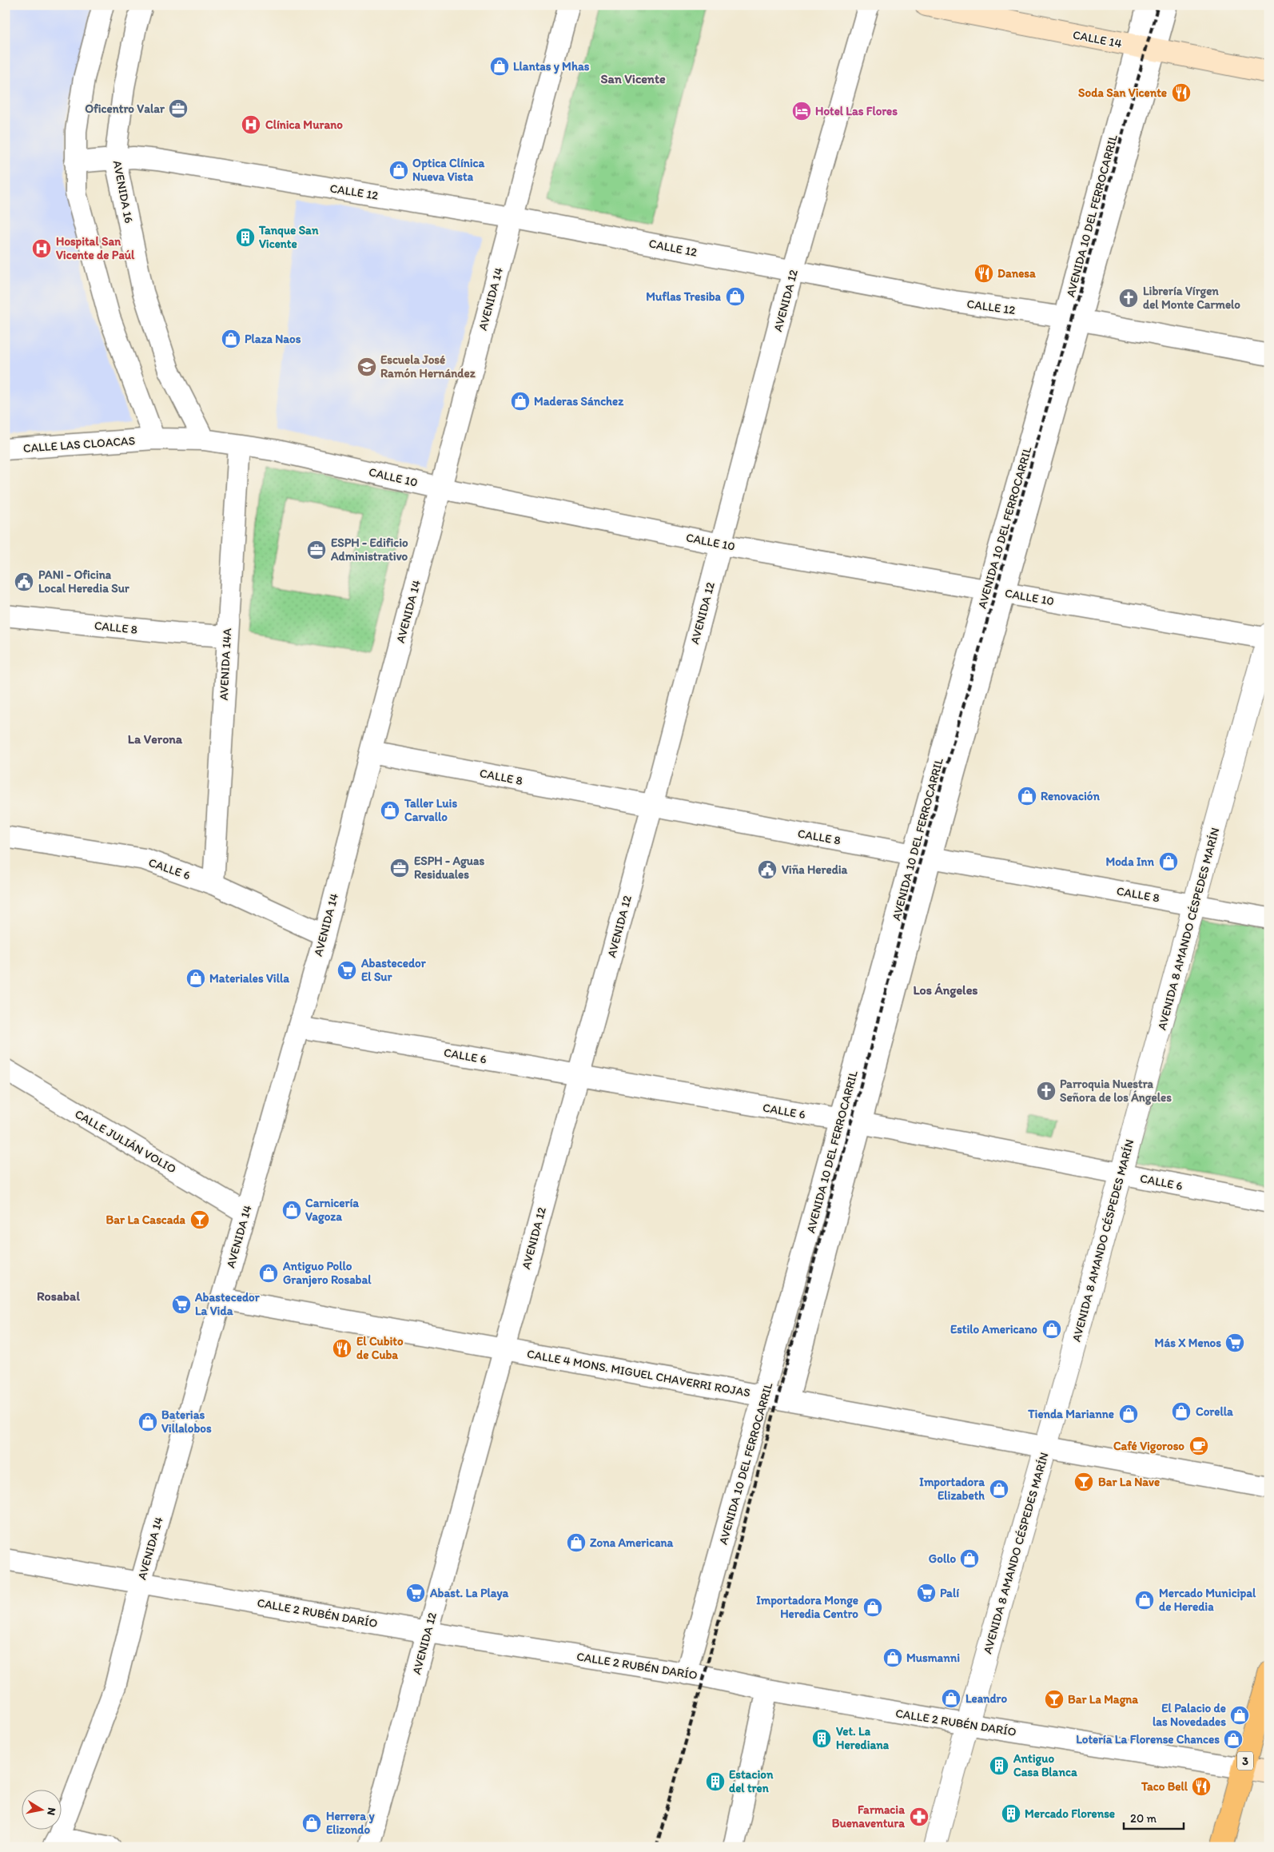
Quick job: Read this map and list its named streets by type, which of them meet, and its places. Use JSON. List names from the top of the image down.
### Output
{
  "streets": {
    "main road": ["CALLE 14", "CALLE 2 RUBÉN DARÍO", "3"],
    "street": [
      "AVENIDA 16",
      "CALLE 12",
      "AVENIDA 10 DEL FERROCARRIL",
      "AVENIDA 14",
      "AVENIDA 12",
      "CALLE LAS CLOACAS",
      "CALLE 10",
      "CALLE 8",
      "AVENIDA 14A",
      "CALLE 6",
      "AVENIDA 8 AMANDO CÉSPEDES MARÍN",
      "CALLE JULIÁN VOLIO",
      "CALLE 4 MONS. MIGUEL CHAVERRI ROJAS"
    ]
  },
  "crossings": [
    ["CALLE 14", "AVENIDA 10 DEL FERROCARRIL"],
    ["AVENIDA 16", "CALLE 12"],
    ["AVENIDA 16", "CALLE 10"],
    ["CALLE 12", "AVENIDA 10 DEL FERROCARRIL"],
    ["CALLE 12", "AVENIDA 14"],
    ["CALLE 12", "AVENIDA 12"],
    ["AVENIDA 10 DEL FERROCARRIL", "CALLE 10"],
    ["AVENIDA 10 DEL FERROCARRIL", "CALLE 8"],
    ["AVENIDA 10 DEL FERROCARRIL", "CALLE 6"],
    ["AVENIDA 10 DEL FERROCARRIL", "CALLE 4 MONS. MIGUEL CHAVERRI ROJAS"],
    ["AVENIDA 10 DEL FERROCARRIL", "CALLE 2 RUBÉN DARÍO"],
    ["AVENIDA 14", "CALLE 10"],
    ["AVENIDA 14", "CALLE 8"],
    ["AVENIDA 14", "CALLE 6"],
    ["AVENIDA 14", "CALLE JULIÁN VOLIO"],
    ["AVENIDA 14", "CALLE 4 MONS. MIGUEL CHAVERRI ROJAS"],
    ["AVENIDA 14", "CALLE 2 RUBÉN DARÍO"],
    ["AVENIDA 12", "CALLE 10"],
    ["AVENIDA 12", "CALLE 8"],
    ["AVENIDA 12", "CALLE 6"],
    ["AVENIDA 12", "CALLE 4 MONS. MIGUEL CHAVERRI ROJAS"],
    ["AVENIDA 12", "CALLE 2 RUBÉN DARÍO"],
    ["CALLE LAS CLOACAS", "CALLE 10"],
    ["CALLE 10", "AVENIDA 14A"],
    ["CALLE 10", "AVENIDA 8 AMANDO CÉSPEDES MARÍN"],
    ["CALLE 8", "AVENIDA 14A"],
    ["CALLE 8", "AVENIDA 8 AMANDO CÉSPEDES MARÍN"],
    ["AVENIDA 14A", "CALLE 6"],
    ["CALLE 6", "AVENIDA 8 AMANDO CÉSPEDES MARÍN"],
    ["AVENIDA 8 AMANDO CÉSPEDES MARÍN", "CALLE 4 MONS. MIGUEL CHAVERRI ROJAS"],
    ["AVENIDA 8 AMANDO CÉSPEDES MARÍN", "CALLE 2 RUBÉN DARÍO"],
    ["CALLE 2 RUBÉN DARÍO", "3"]
  ],
  "districts": [
    "San Vicente",
    "La Verona",
    "Los Ángeles",
    "Rosabal"
  ],
  "places": {
    "shop": [
      "Llantas y Mhas",
      "Optica Clínica Nueva Vista",
      "Muflas Tresiba",
      "Plaza Naos",
      "Maderas Sánchez",
      "Renovación",
      "Taller Luis Carvallo",
      "Moda Inn",
      "Materiales Villa",
      "Carnicería Vagoza",
      "Antiguo Pollo Granjero Rosabal",
      "Estilo Americano",
      "Corella",
      "Tienda Marianne",
      "Baterias Villalobos",
      "Importadora Elizabeth",
      "Zona Americana",
      "Gollo",
      "Mercado Municipal de Heredia",
      "Importadora Monge Heredia Centro",
      "Musmanni",
      "Leandro",
      "El Palacio de las Novedades",
      "Lotería La Florense Chances",
      "Herrera y Elizondo"
    ],
    "restaurant": [
      "Soda San Vicente",
      "Danesa",
      "El Cubito de Cuba",
      "Taco Bell"
    ],
    "office": ["Oficentro Valar", "ESPH - Edificio Administrativo", "ESPH - Aguas Residuales"],
    "hotel": ["Hotel Las Flores"],
    "hospital": ["Clínica Murano", "Hospital San Vicente de Paúl"],
    "building": [
      "Tanque San Vicente",
      "Vet. La Herediana",
      "Antiguo Casa Blanca",
      "Estacion del tren",
      "Mercado Florense"
    ],
    "church": ["Librería Vírgen del Monte Carmelo", "Parroquia Nuestra Señora de los Ángeles"],
    "school or university": ["Escuela José Ramón Hernández"],
    "public building": ["PANI - Oficina Local Heredia Sur", "Viña Heredia"],
    "supermarket": [
      "Abastecedor El Sur",
      "Abastecedor La Vida",
      "Más X Menos",
      "Abast. La Playa",
      "Palí"
    ],
    "bar": ["Bar La Cascada", "Bar La Nave", "Bar La Magna"],
    "cafe": ["Café Vigoroso"],
    "pharmacy": ["Farmacia Buenaventura"]
  },
  "scale_bar": "20 m",
  "north": "right"
}
